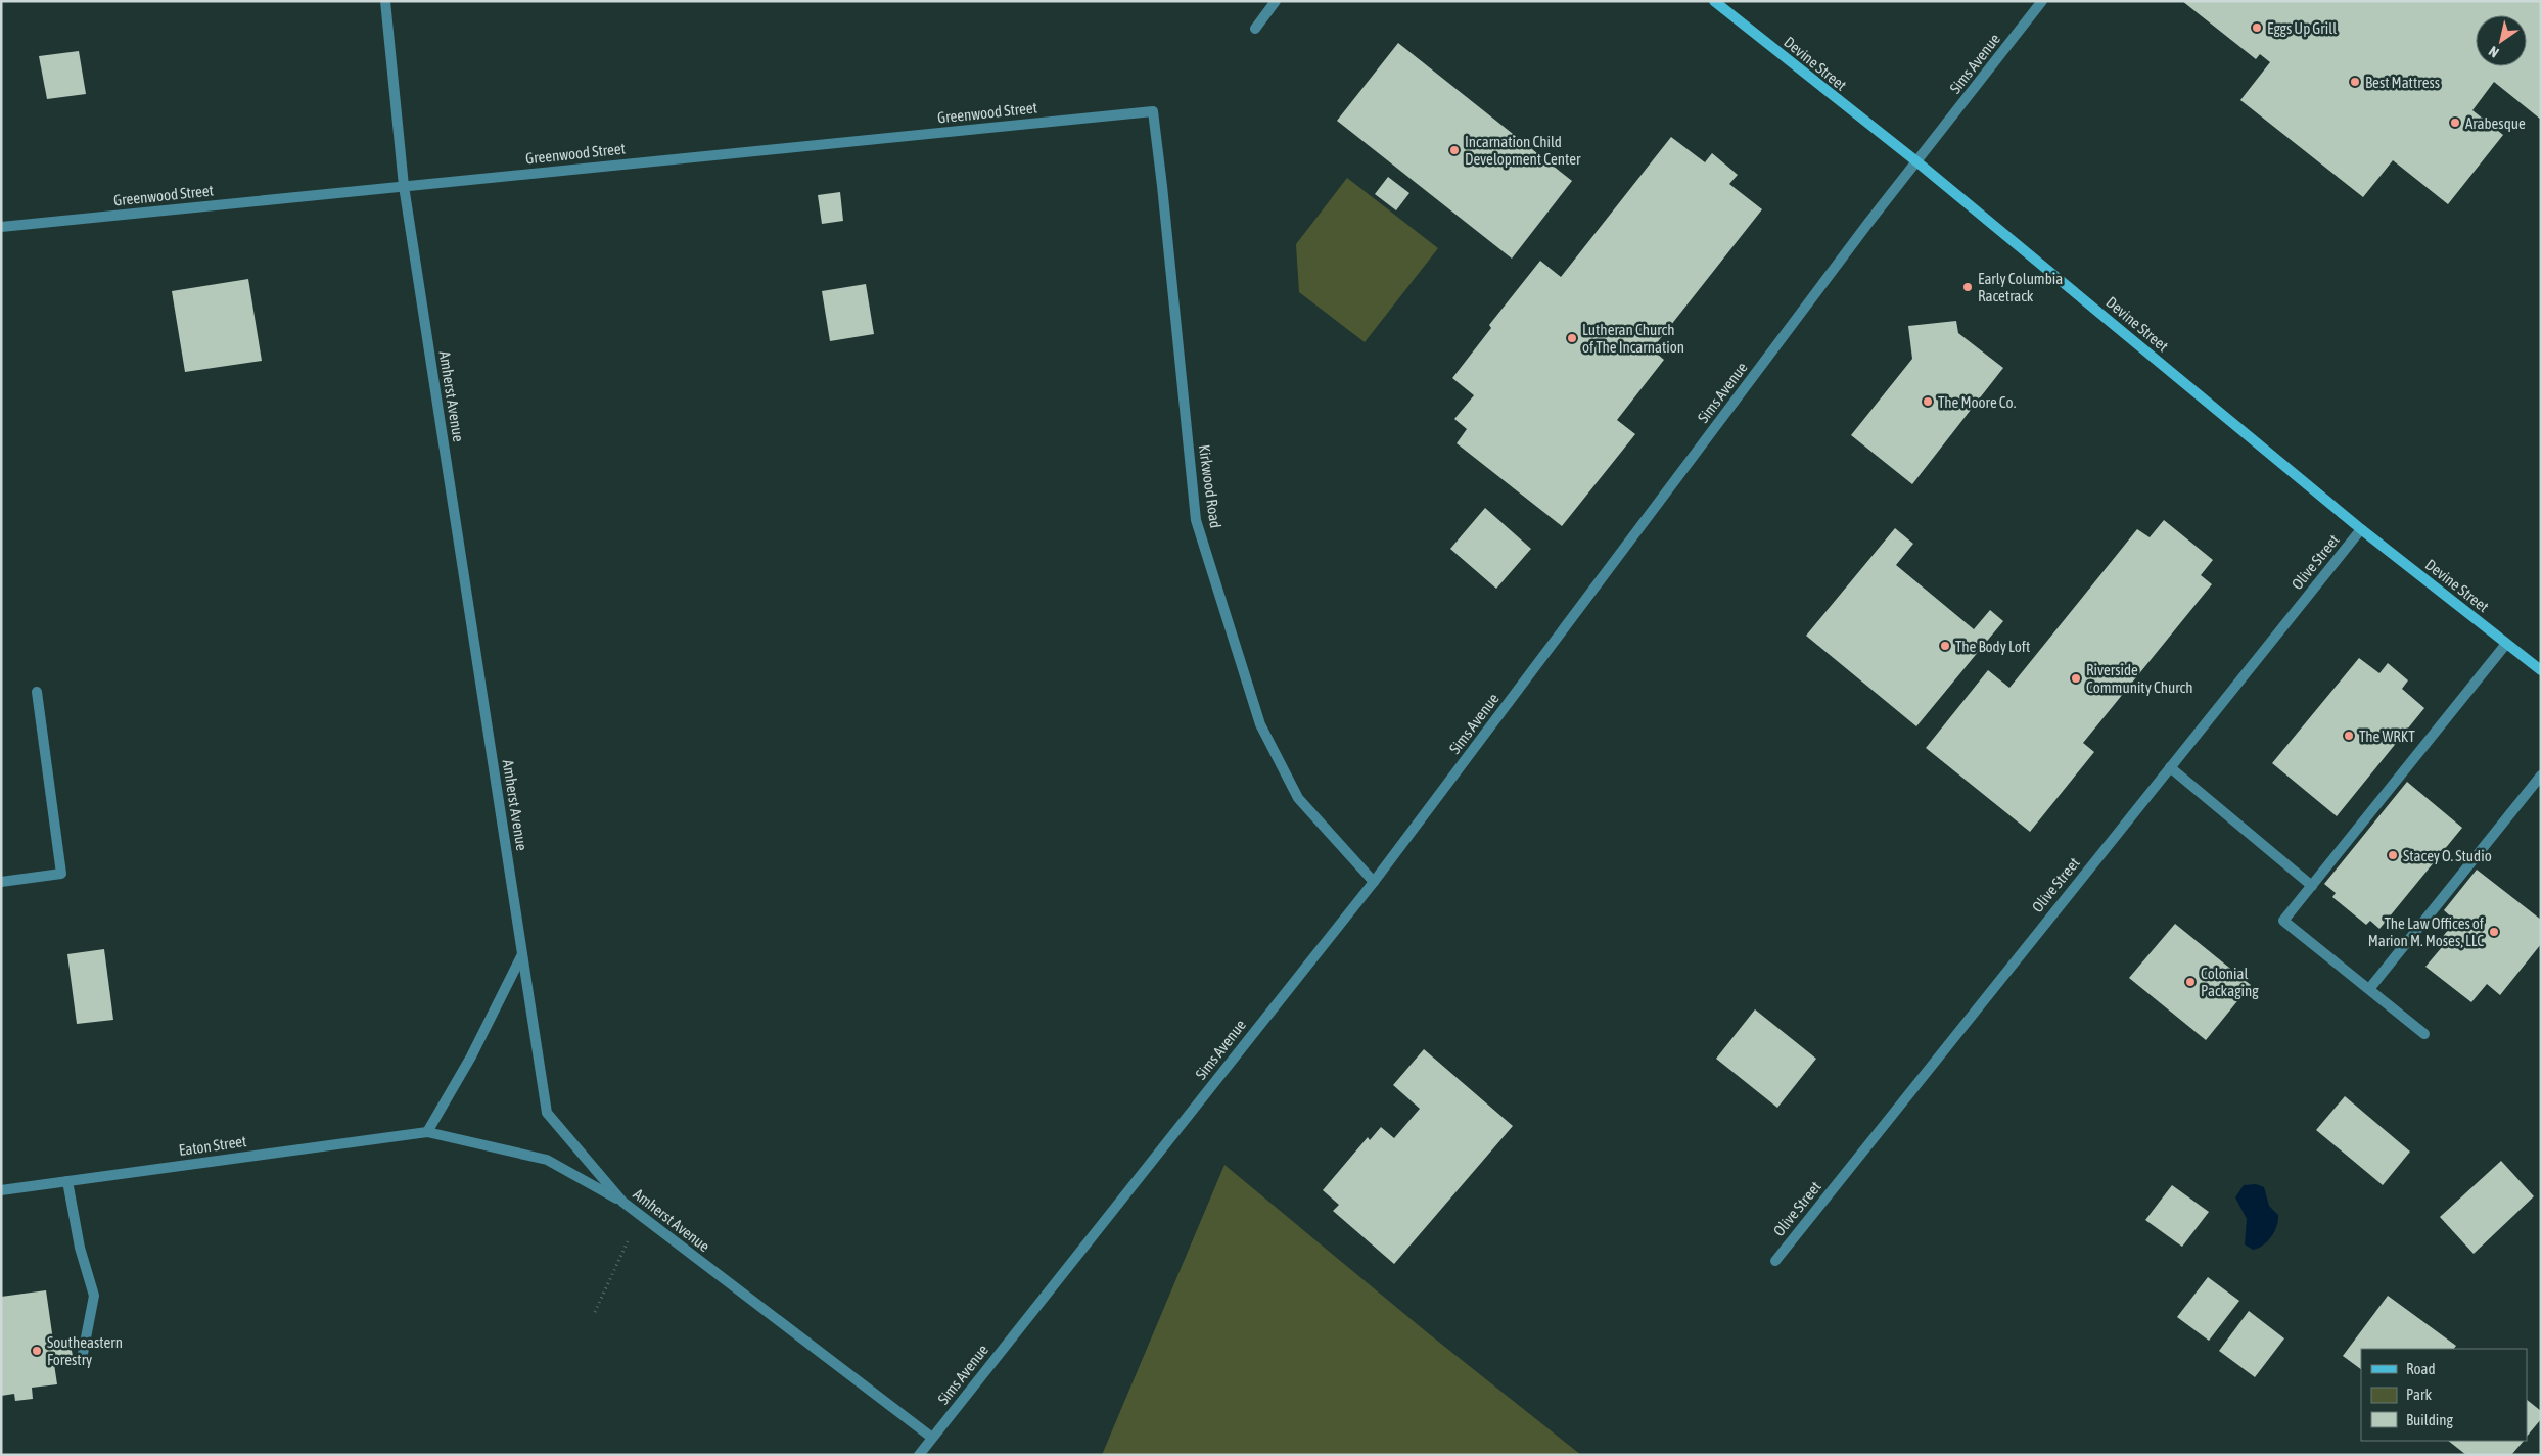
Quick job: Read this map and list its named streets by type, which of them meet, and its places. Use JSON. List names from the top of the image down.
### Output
{
  "streets": {
    "main road": ["Devine Street"],
    "street": [
      "Sims Avenue",
      "Greenwood Street",
      "Amherst Avenue",
      "Kirkwood Road",
      "Olive Street",
      "Eaton Street"
    ]
  },
  "crossings": [
    ["Devine Street", "Sims Avenue"],
    ["Devine Street", "Olive Street"],
    ["Sims Avenue", "Amherst Avenue"],
    ["Sims Avenue", "Kirkwood Road"],
    ["Greenwood Street", "Amherst Avenue"],
    ["Greenwood Street", "Kirkwood Road"]
  ],
  "places": [
    "Eggs Up Grill",
    "Best Mattress",
    "Arabesque",
    "Incarnation Child Development Center",
    "Early Columbia Racetrack",
    "Lutheran Church of The Incarnation",
    "The Moore Co.",
    "The Body Loft",
    "Riverside Community Church",
    "The WRKT",
    "Stacey O. Studio",
    "The Law Offices of Marion M. Moses, LLC",
    "Colonial Packaging",
    "Southeastern Forestry"
  ],
  "legend": ["Road", "Park", "Building"],
  "north": "bottom left"
}
